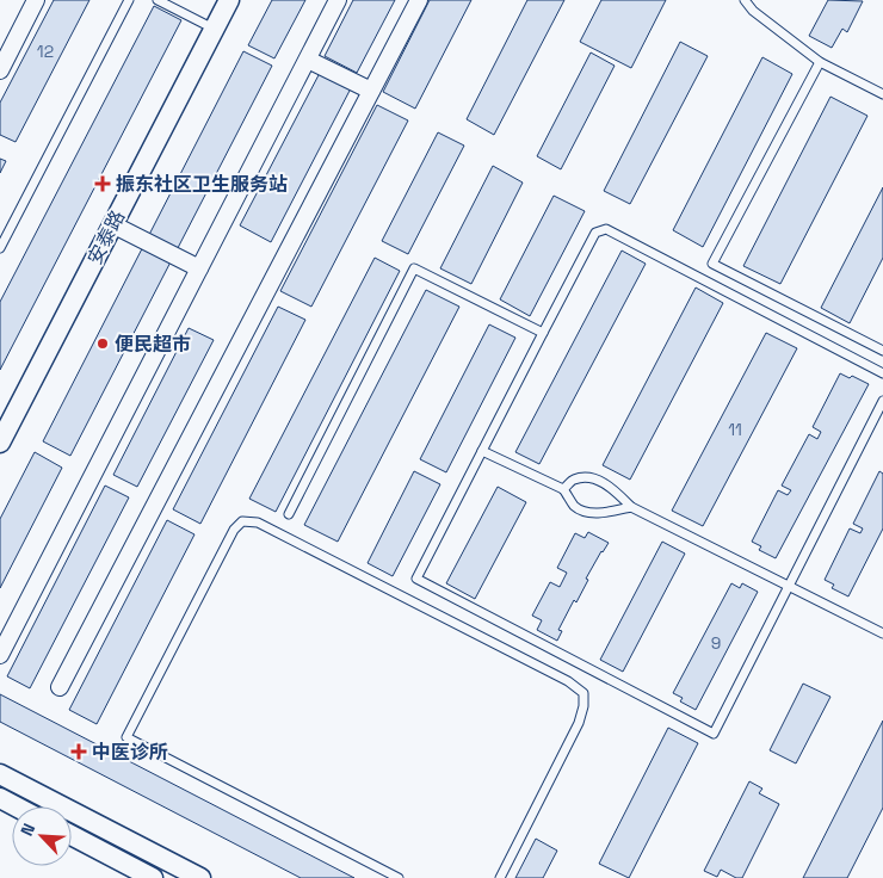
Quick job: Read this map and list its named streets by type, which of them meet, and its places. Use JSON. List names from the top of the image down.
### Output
{
  "streets": {
    "street": ["安泰路"]
  },
  "places": {
    "health": ["振东社区卫生服务站", "中医诊所"],
    "other": ["便民超市"]
  },
  "house_numbers": ["12", "11", "9"],
  "north": "top left"
}
